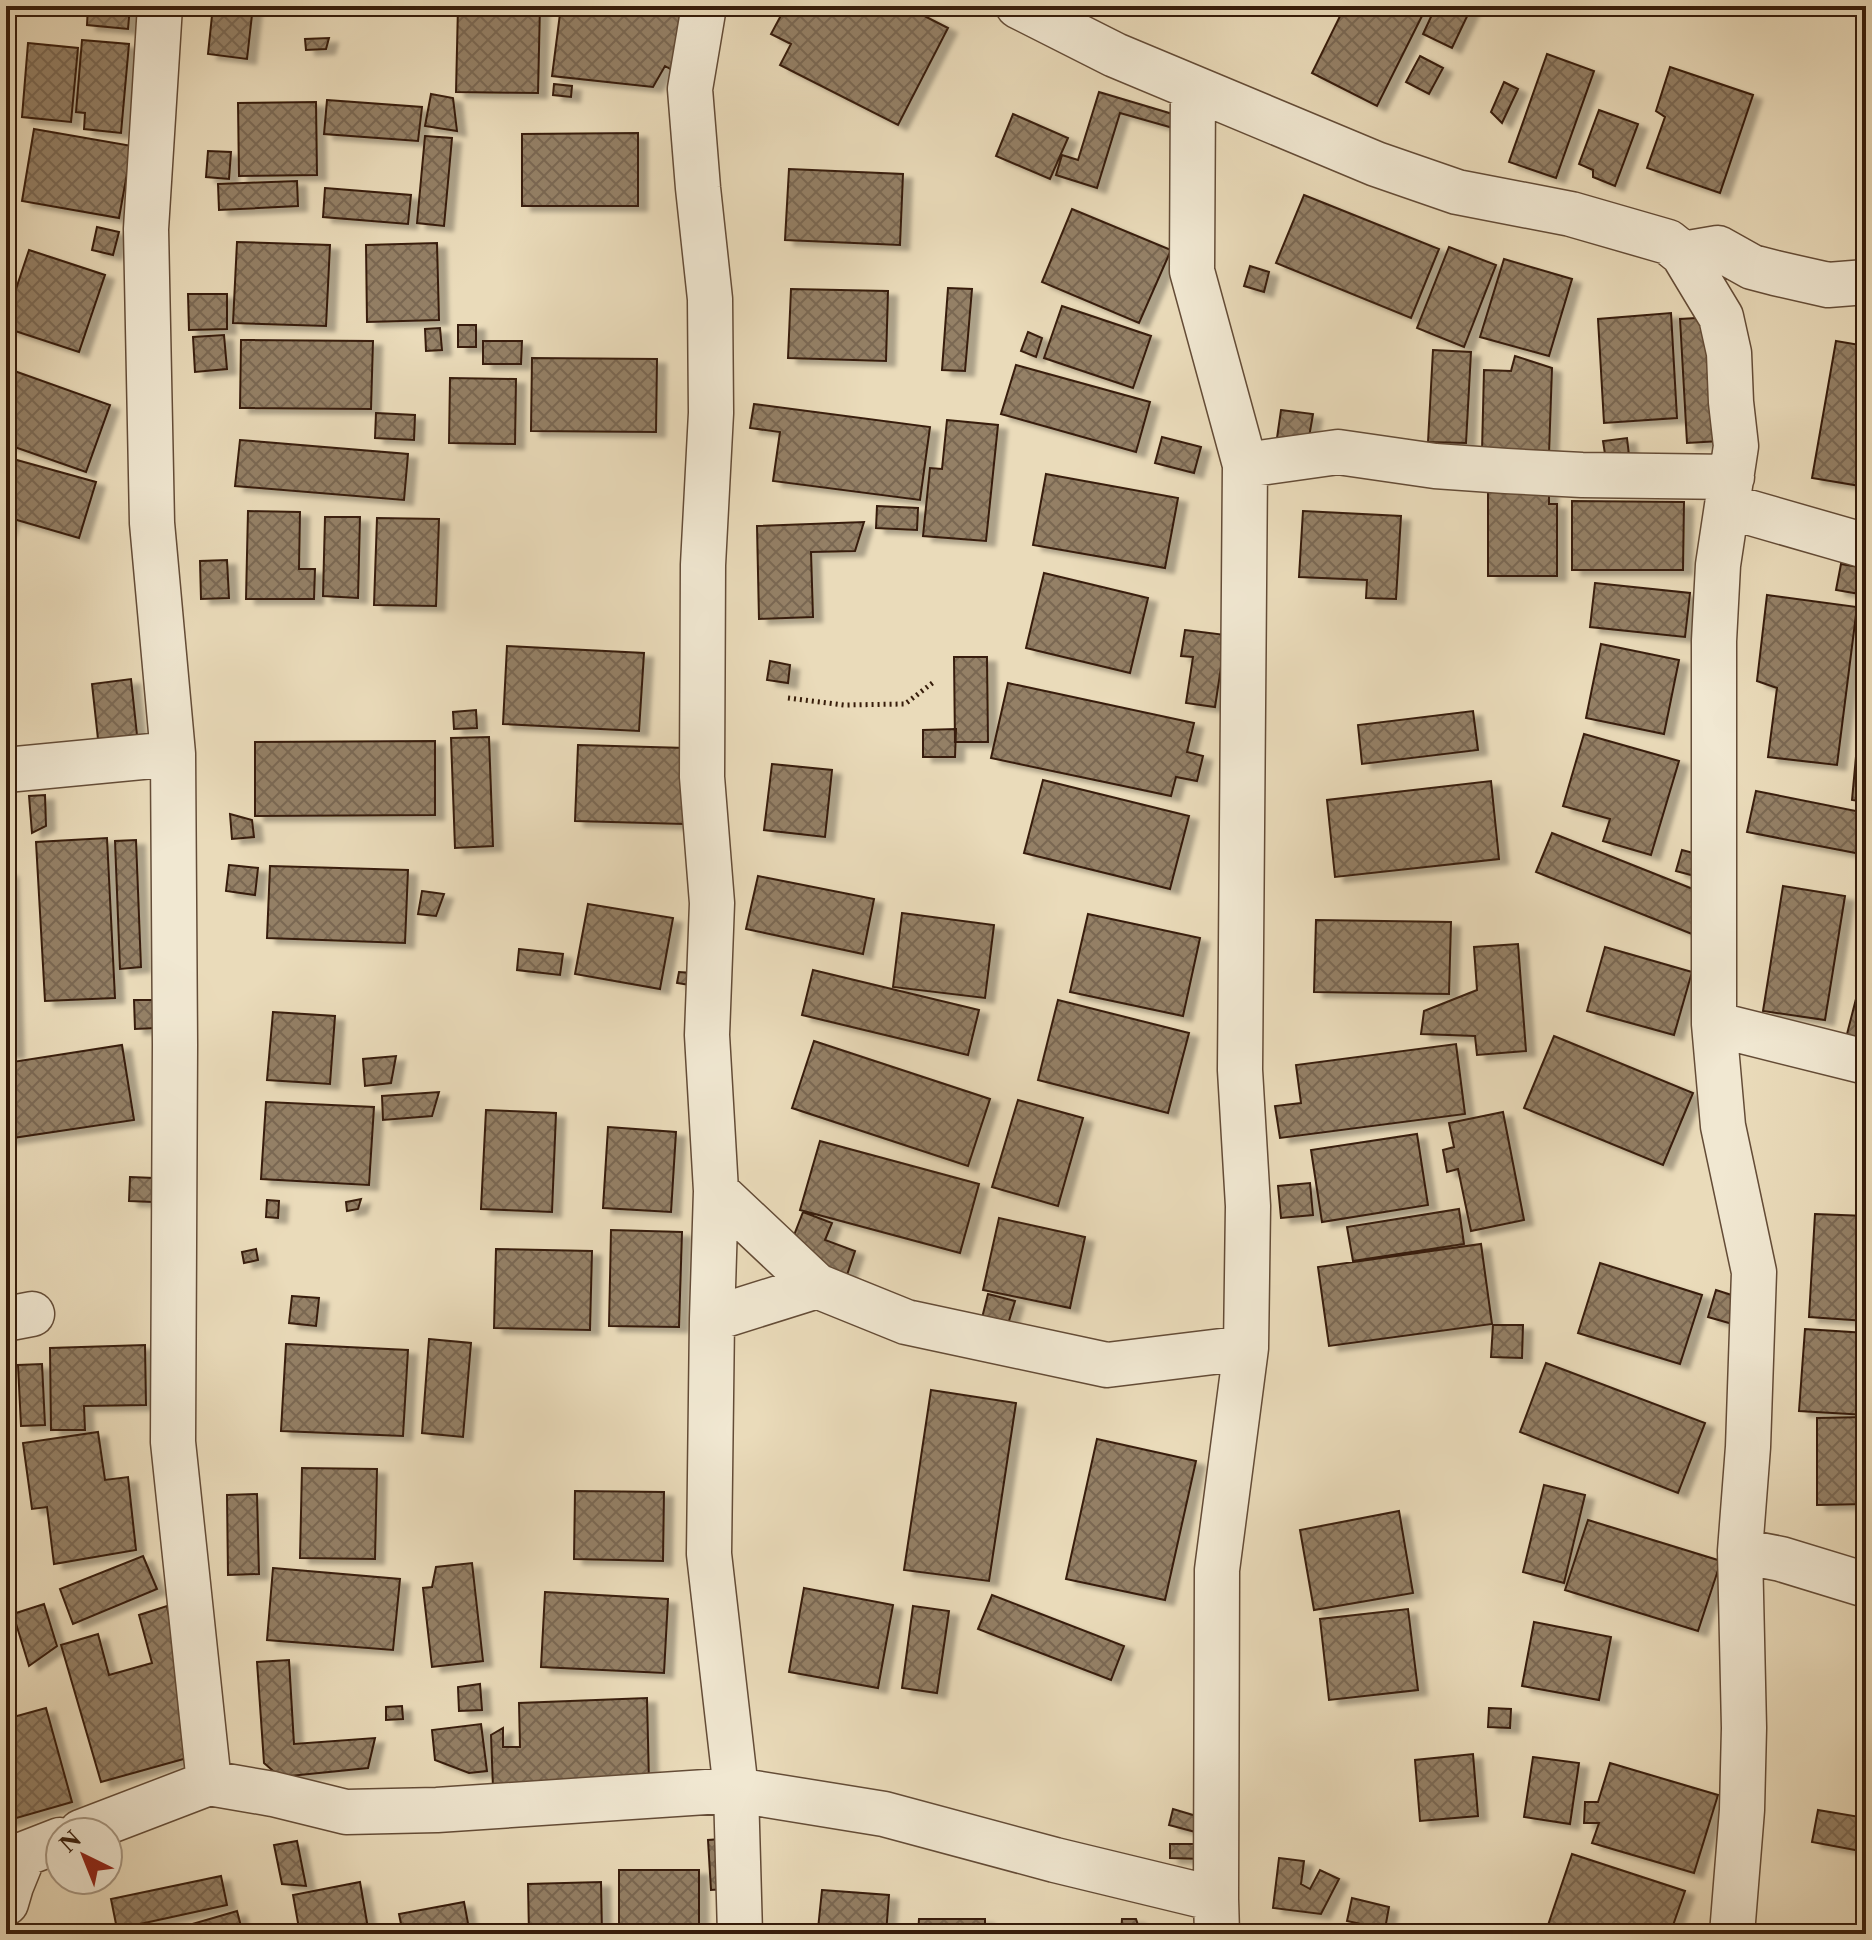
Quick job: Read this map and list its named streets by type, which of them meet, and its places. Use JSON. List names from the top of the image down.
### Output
{
  "north": "top left"
}
